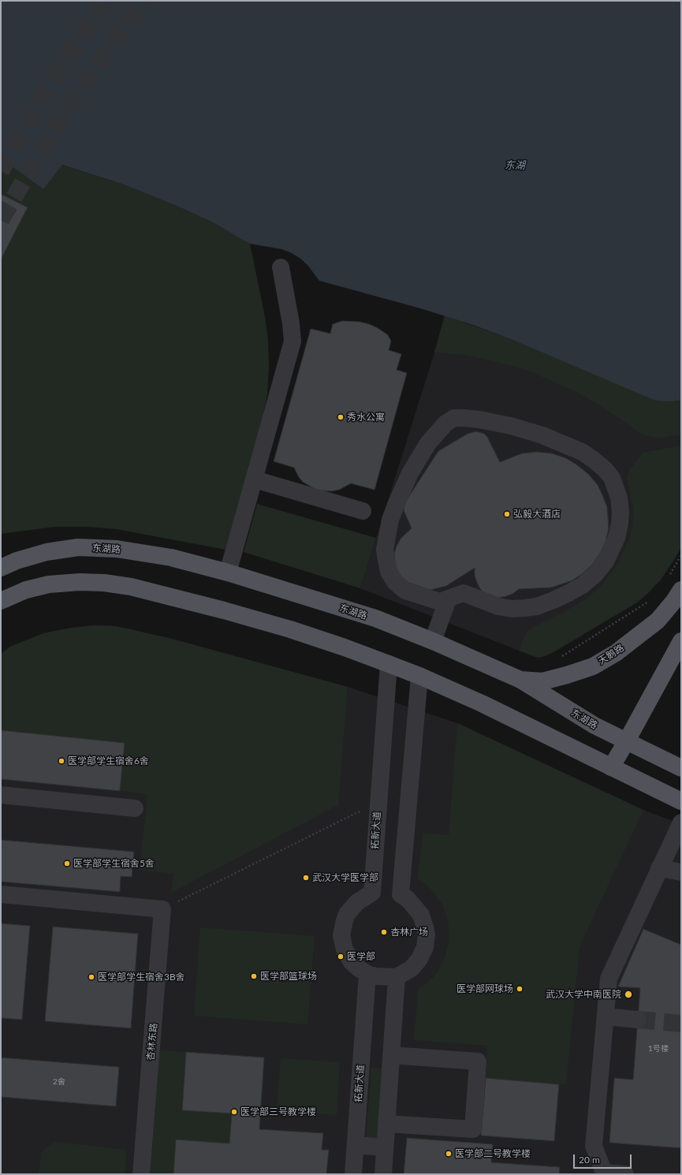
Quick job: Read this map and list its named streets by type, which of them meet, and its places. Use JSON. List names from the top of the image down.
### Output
{
  "streets": {
    "main road": ["东湖路", "天鹅路"],
    "street": ["拓新大道", "杏林东路"]
  },
  "crossings": [
    ["东湖路", "天鹅路"]
  ],
  "water": ["东湖"],
  "places": [
    "秀水公寓",
    "弘毅大酒店",
    "医学部学生宿舍6舍",
    "医学部学生宿舍5舍",
    "武汉大学医学部",
    "杏林广场",
    "医学部",
    "医学部篮球场",
    "医学部学生宿舍3B舍",
    "医学部网球场",
    "武汉大学中南医院",
    "医学部三号教学楼",
    "医学部二号教学楼"
  ],
  "house_numbers": ["1号楼", "2舍"],
  "scale_bar": "20 m"
}
